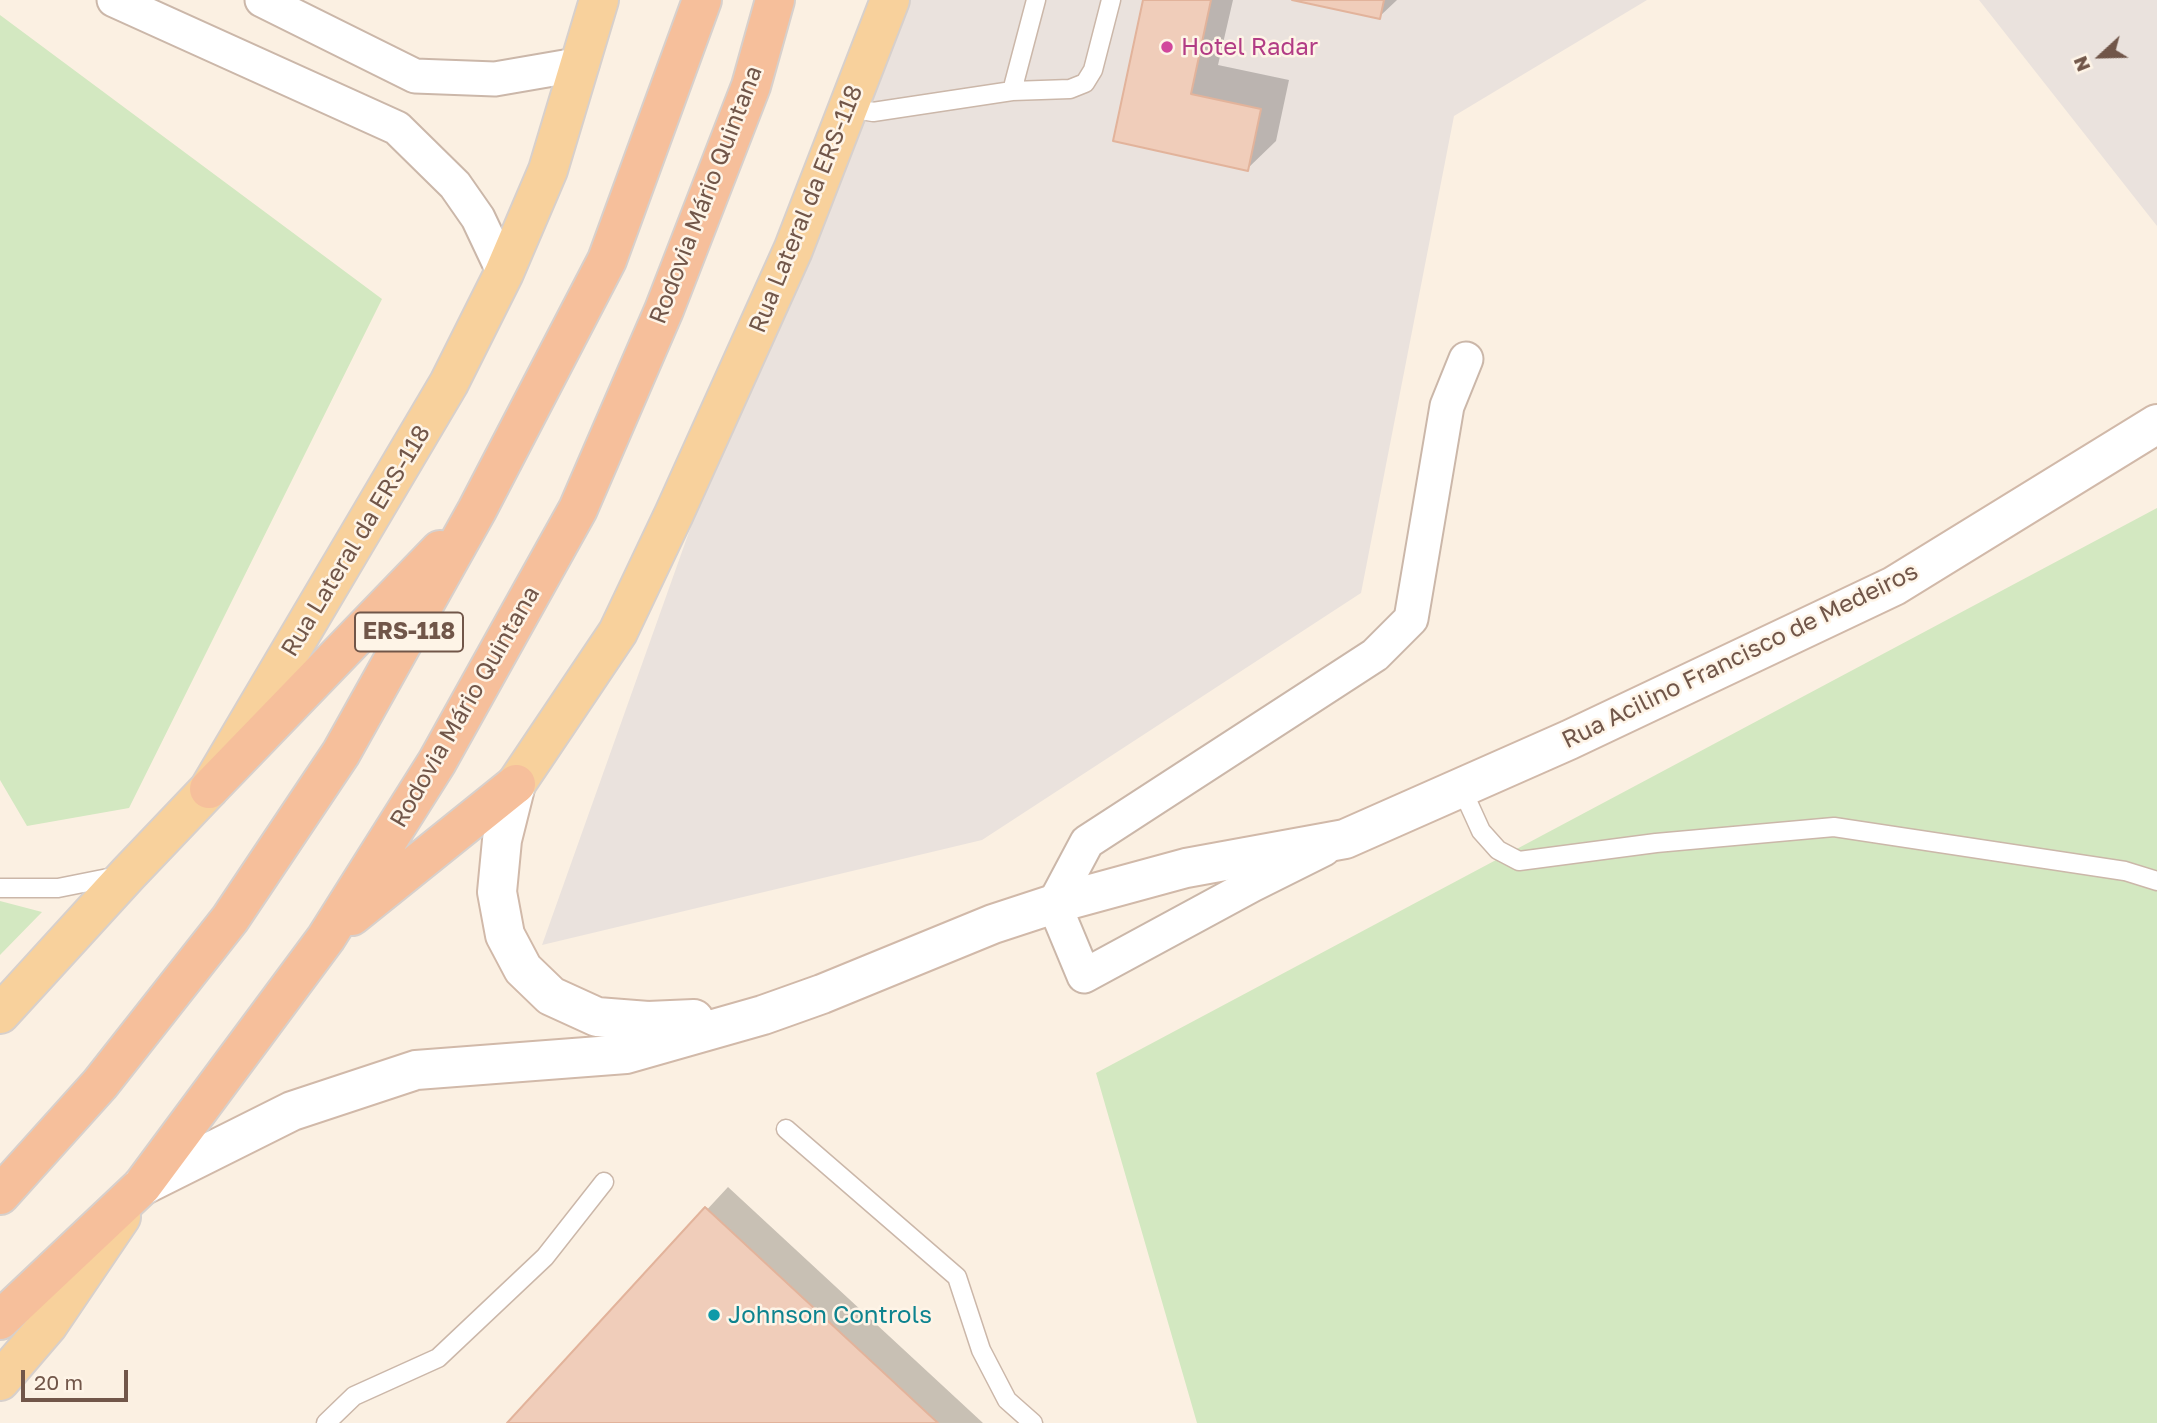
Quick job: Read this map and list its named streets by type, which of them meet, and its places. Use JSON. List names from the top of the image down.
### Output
{
  "streets": {
    "highway": ["Rodovia Mário Quintana", "ERS-118"],
    "main road": ["Rua Lateral da ERS-118", "Rua Acilino Francisco de Medeiros"]
  },
  "places": ["Hotel Radar", "Johnson Controls"],
  "scale_bar": "20 m",
  "north": "left"
}
